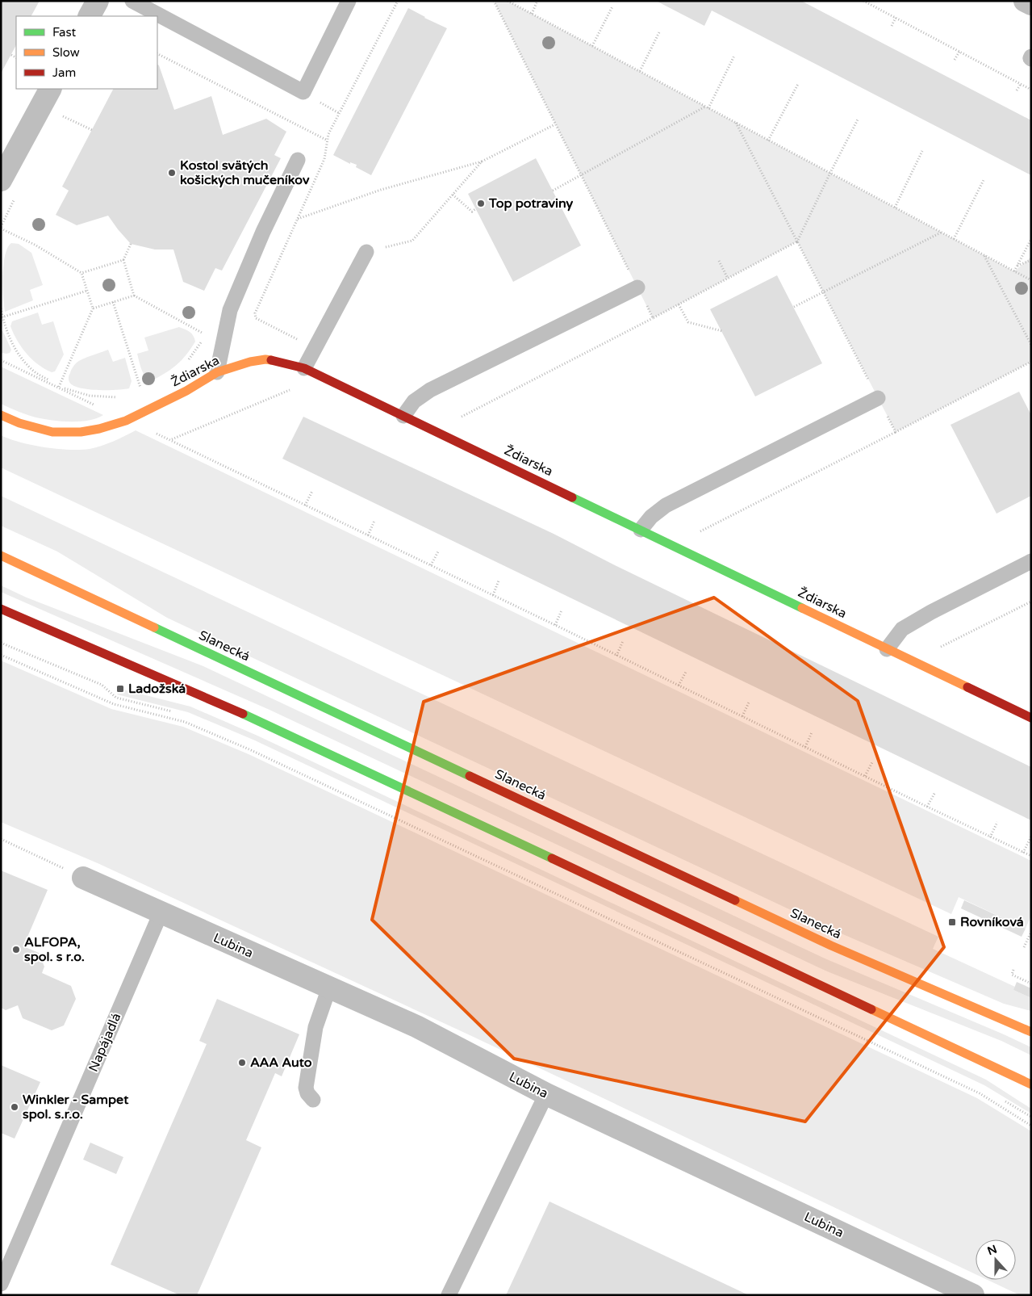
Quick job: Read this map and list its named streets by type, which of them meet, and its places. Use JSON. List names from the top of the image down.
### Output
{
  "streets": {
    "main road": ["Ždiarska", "Slanecká"],
    "street": ["Lubina"],
    "lane": ["Napájadlá"]
  },
  "crossings": [
    ["Lubina", "Napájadlá"]
  ],
  "places": {
    "other": [
      "Kostol svätých košických mučeníkov",
      "Top potraviny",
      "ALFOPA, spol. s r.o.",
      "AAA Auto",
      "Winkler - Sampet spol. s.r.o."
    ],
    "transit": ["Ladožská", "Rovníková"]
  },
  "legend": ["Fast", "Slow", "Jam"],
  "north": "top"
}
